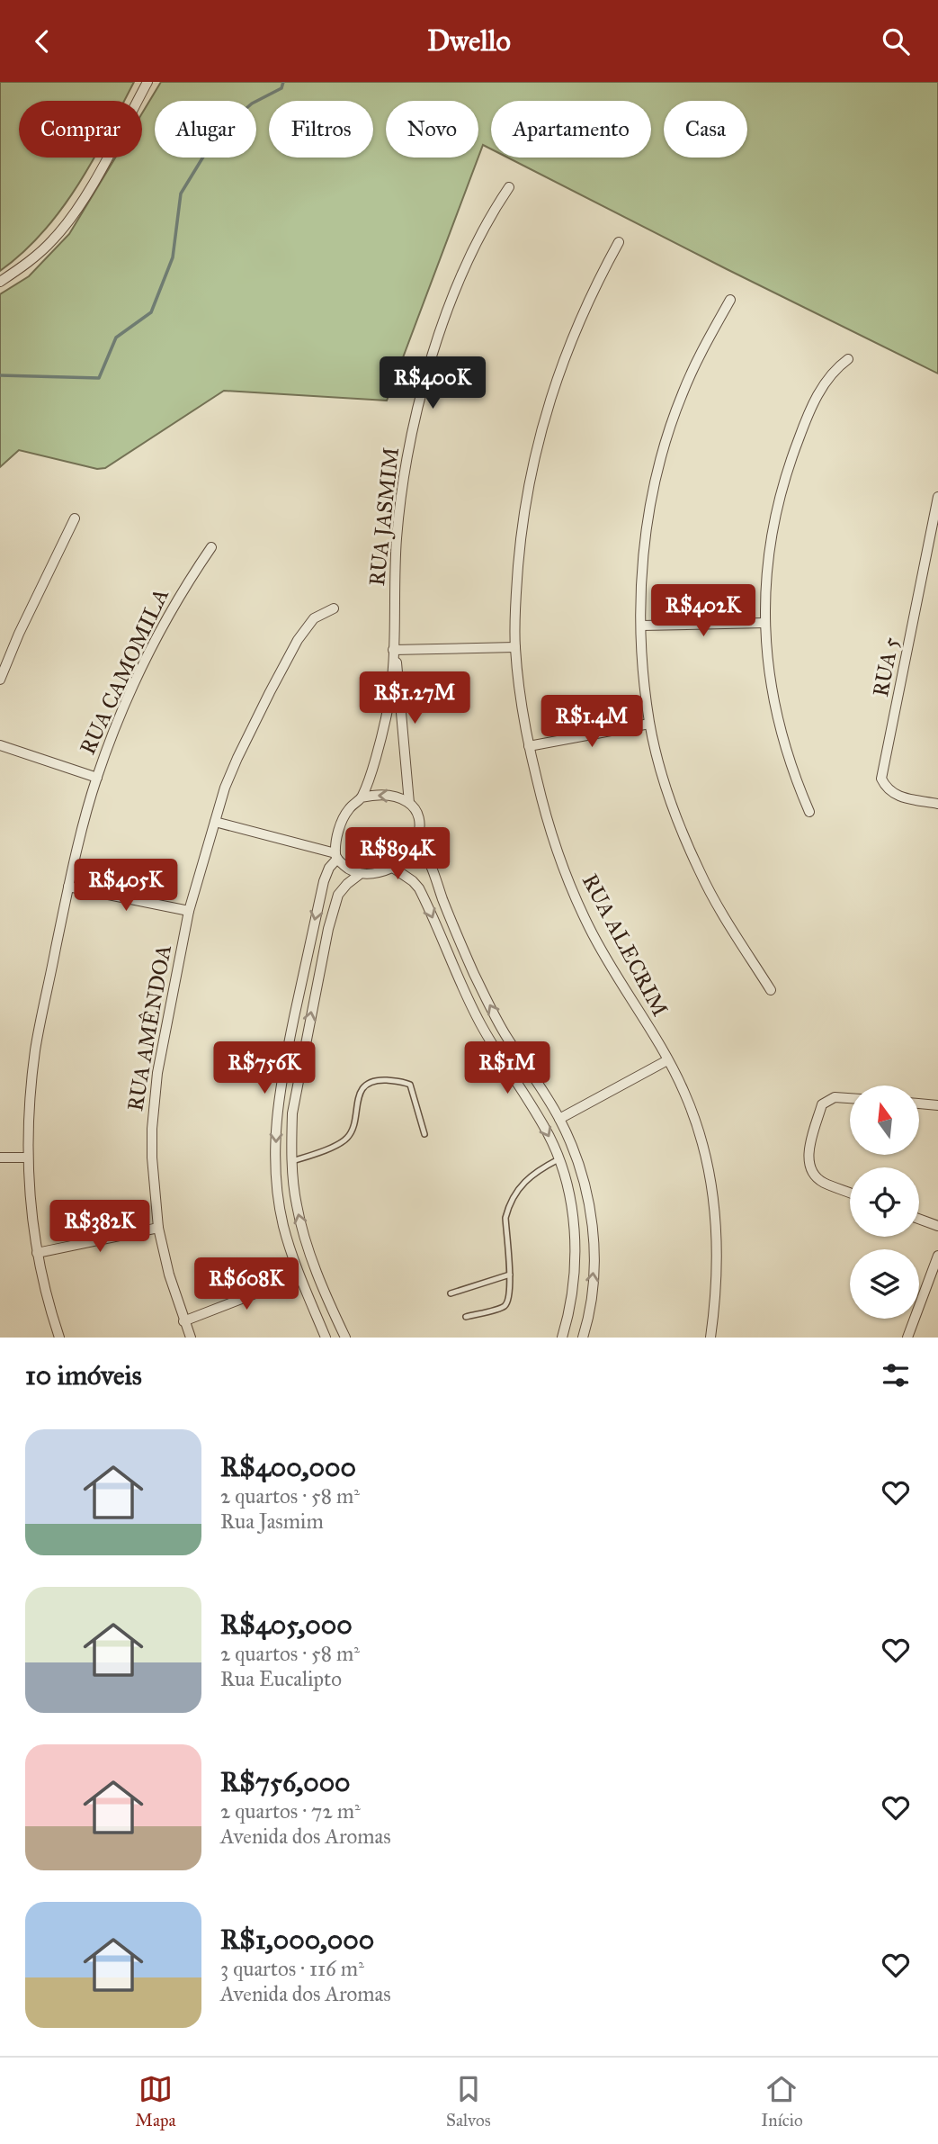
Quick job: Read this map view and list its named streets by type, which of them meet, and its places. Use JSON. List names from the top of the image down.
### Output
{
  "streets": {
    "street": [
      "RUA JASMIM",
      "RUA 5",
      "RUA CAMOMILA",
      "RUA ALECRIM",
      "RUA AMÊNDOA"
    ]
  },
  "north": "top",
  "page": {
    "header": "Dwello",
    "chip": [
      "Comprar",
      "Alugar",
      "Filtros",
      "Novo",
      "Apartamento",
      "Casa"
    ],
    "price": [
      "R$400K",
      "R$402K",
      "R$1.27M",
      "R$1.4M",
      "R$894K",
      "R$405K",
      "R$756K",
      "R$1M",
      "R$382K",
      "R$608K"
    ],
    "heading": "10 imóveis",
    "list": [
      {
        "name": "R$400,000",
        "note": "2 quartos · 58 m² · Rua Jasmim"
      },
      {
        "name": "R$405,000",
        "note": "2 quartos · 58 m² · Rua Eucalipto"
      },
      {
        "name": "R$756,000",
        "note": "2 quartos · 72 m² · Avenida dos Aromas"
      },
      {
        "name": "R$1,000,000",
        "note": "3 quartos · 116 m² · Avenida dos Aromas"
      }
    ],
    "tabs": ["Mapa", "Salvos", "Início"]
  }
}
